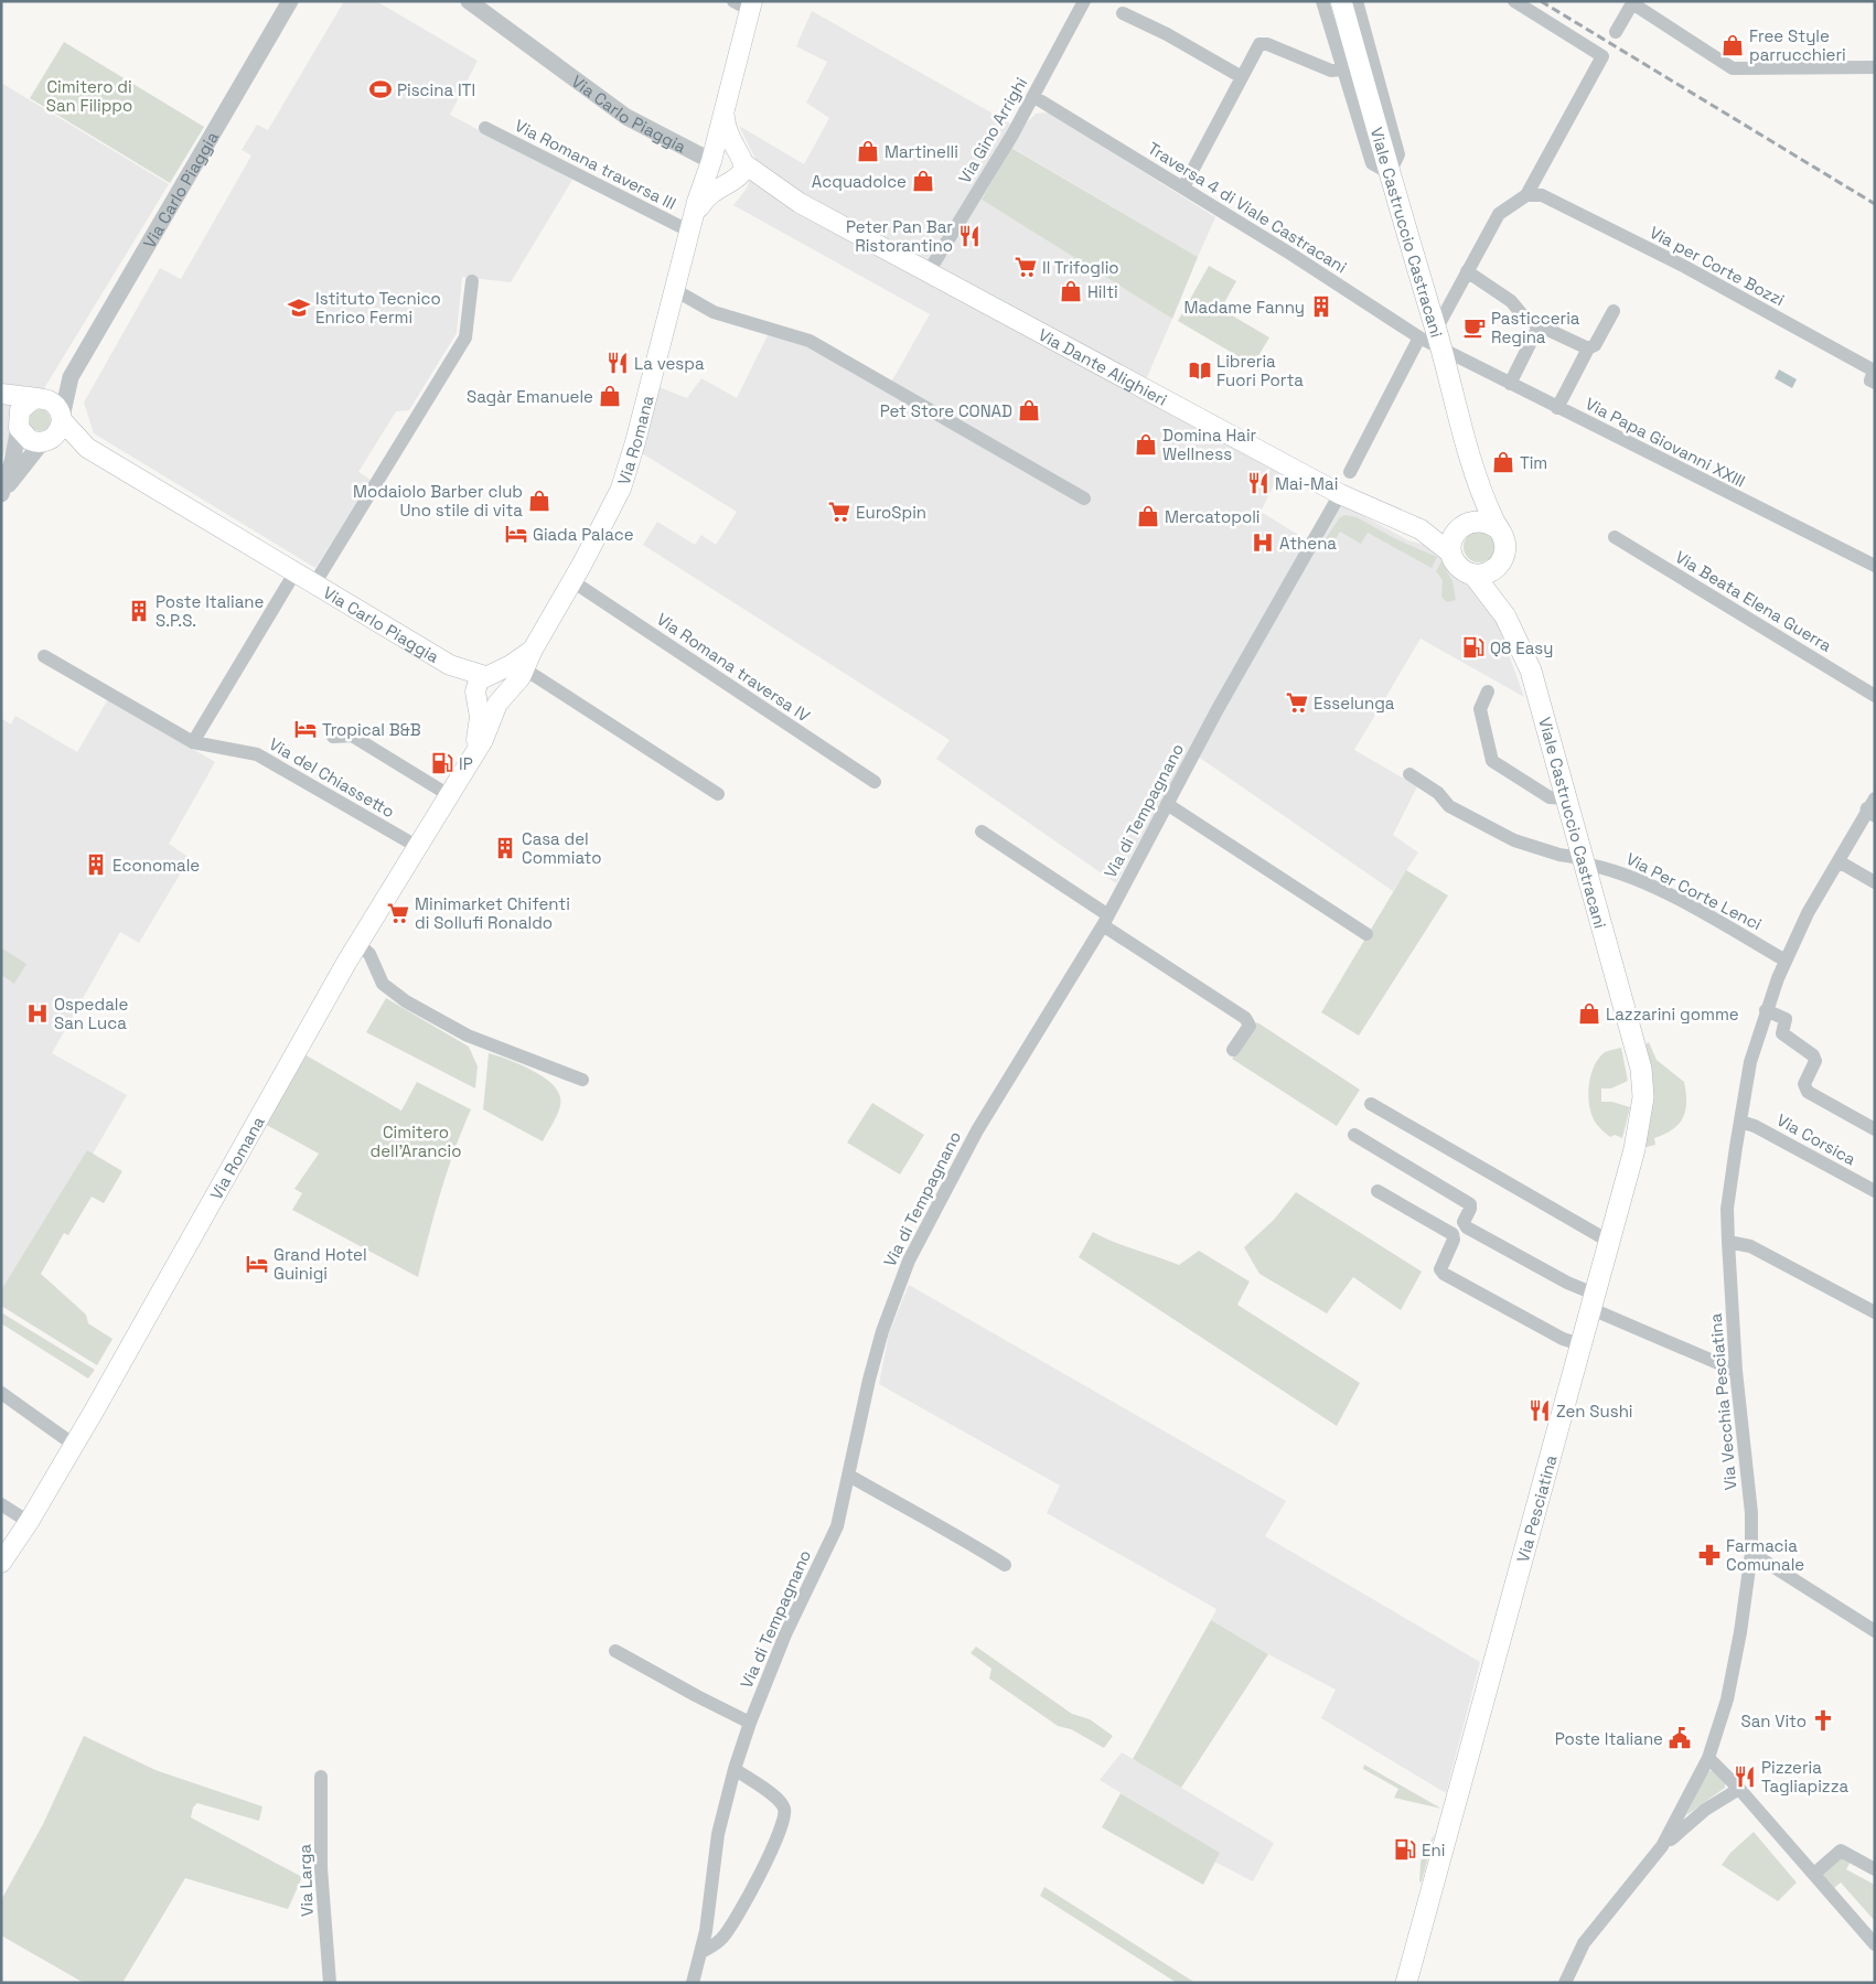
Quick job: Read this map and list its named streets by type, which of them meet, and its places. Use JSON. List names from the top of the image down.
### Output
{
  "streets": {
    "main road": [
      "Via Carlo Piaggia",
      "Viale Castruccio Castracani",
      "Via Dante Alighieri",
      "Via Romana",
      "Via Pesciatina"
    ],
    "street": [
      "Via Gino Arrighi",
      "Via Romana traversa III",
      "Traversa 4 di Viale Castracani",
      "Via per Corte Bozzi",
      "Via Papa Giovanni XXIII",
      "Via Beata Elena Guerra",
      "Via Romana traversa IV",
      "Via del Chiassetto",
      "Via di Tempagnano",
      "Via Per Corte Lenci",
      "Via Corsica",
      "Via Vecchia Pesciatina",
      "Via Larga"
    ]
  },
  "crossings": [
    ["Via Carlo Piaggia", "Via Romana"],
    ["Via Gino Arrighi", "Traversa 4 di Viale Castracani"],
    ["Via Gino Arrighi", "Via Dante Alighieri"],
    ["Via Romana traversa III", "Via Romana"],
    ["Traversa 4 di Viale Castracani", "Viale Castruccio Castracani"],
    ["Viale Castruccio Castracani", "Via Dante Alighieri"],
    ["Viale Castruccio Castracani", "Via Papa Giovanni XXIII"],
    ["Viale Castruccio Castracani", "Via Per Corte Lenci"],
    ["Viale Castruccio Castracani", "Via Pesciatina"],
    ["Via Dante Alighieri", "Via Romana"],
    ["Via Dante Alighieri", "Via di Tempagnano"],
    ["Via Romana", "Via Romana traversa IV"],
    ["Via Romana", "Via del Chiassetto"],
    ["Via Per Corte Lenci", "Via Vecchia Pesciatina"],
    ["Via Corsica", "Via Vecchia Pesciatina"]
  ],
  "parks": ["Cimitero di San Filippo", "Cimitero dell'Arancio"],
  "places": {
    "shop": [
      "Free Style parrucchieri",
      "Martinelli",
      "Acquadolce",
      "Hilti",
      "Sagàr Emanuele",
      "Pet Store CONAD",
      "Domina Hair Wellness",
      "Tim",
      "Modaiolo Barber club Uno stile di vita",
      "Mercatopoli",
      "Lazzarini gomme"
    ],
    "sports": ["Piscina ITI"],
    "restaurant": [
      "Peter Pan Bar Ristorantino",
      "La vespa",
      "Mai-Mai",
      "Zen Sushi",
      "Pizzeria Tagliapizza"
    ],
    "supermarket": [
      "Il Trifoglio",
      "EuroSpin",
      "Esselunga",
      "Minimarket Chifenti di Sollufi Ronaldo"
    ],
    "building": [
      "Madame Fanny",
      "Poste Italiane S.P.S.",
      "Casa del Commiato",
      "Economale"
    ],
    "school or university": ["Istituto Tecnico Enrico Fermi"],
    "cafe": ["Pasticceria Regina"],
    "library": ["Libreria Fuori Porta"],
    "hotel": ["Giada Palace", "Tropical B&B", "Grand Hotel Guinigi"],
    "hospital": ["Athena", "Ospedale San Luca"],
    "fuel station": ["Q8 Easy", "IP", "Eni"],
    "pharmacy": ["Farmacia Comunale"],
    "church": ["San Vito"],
    "public building": ["Poste Italiane"]
  }
}
